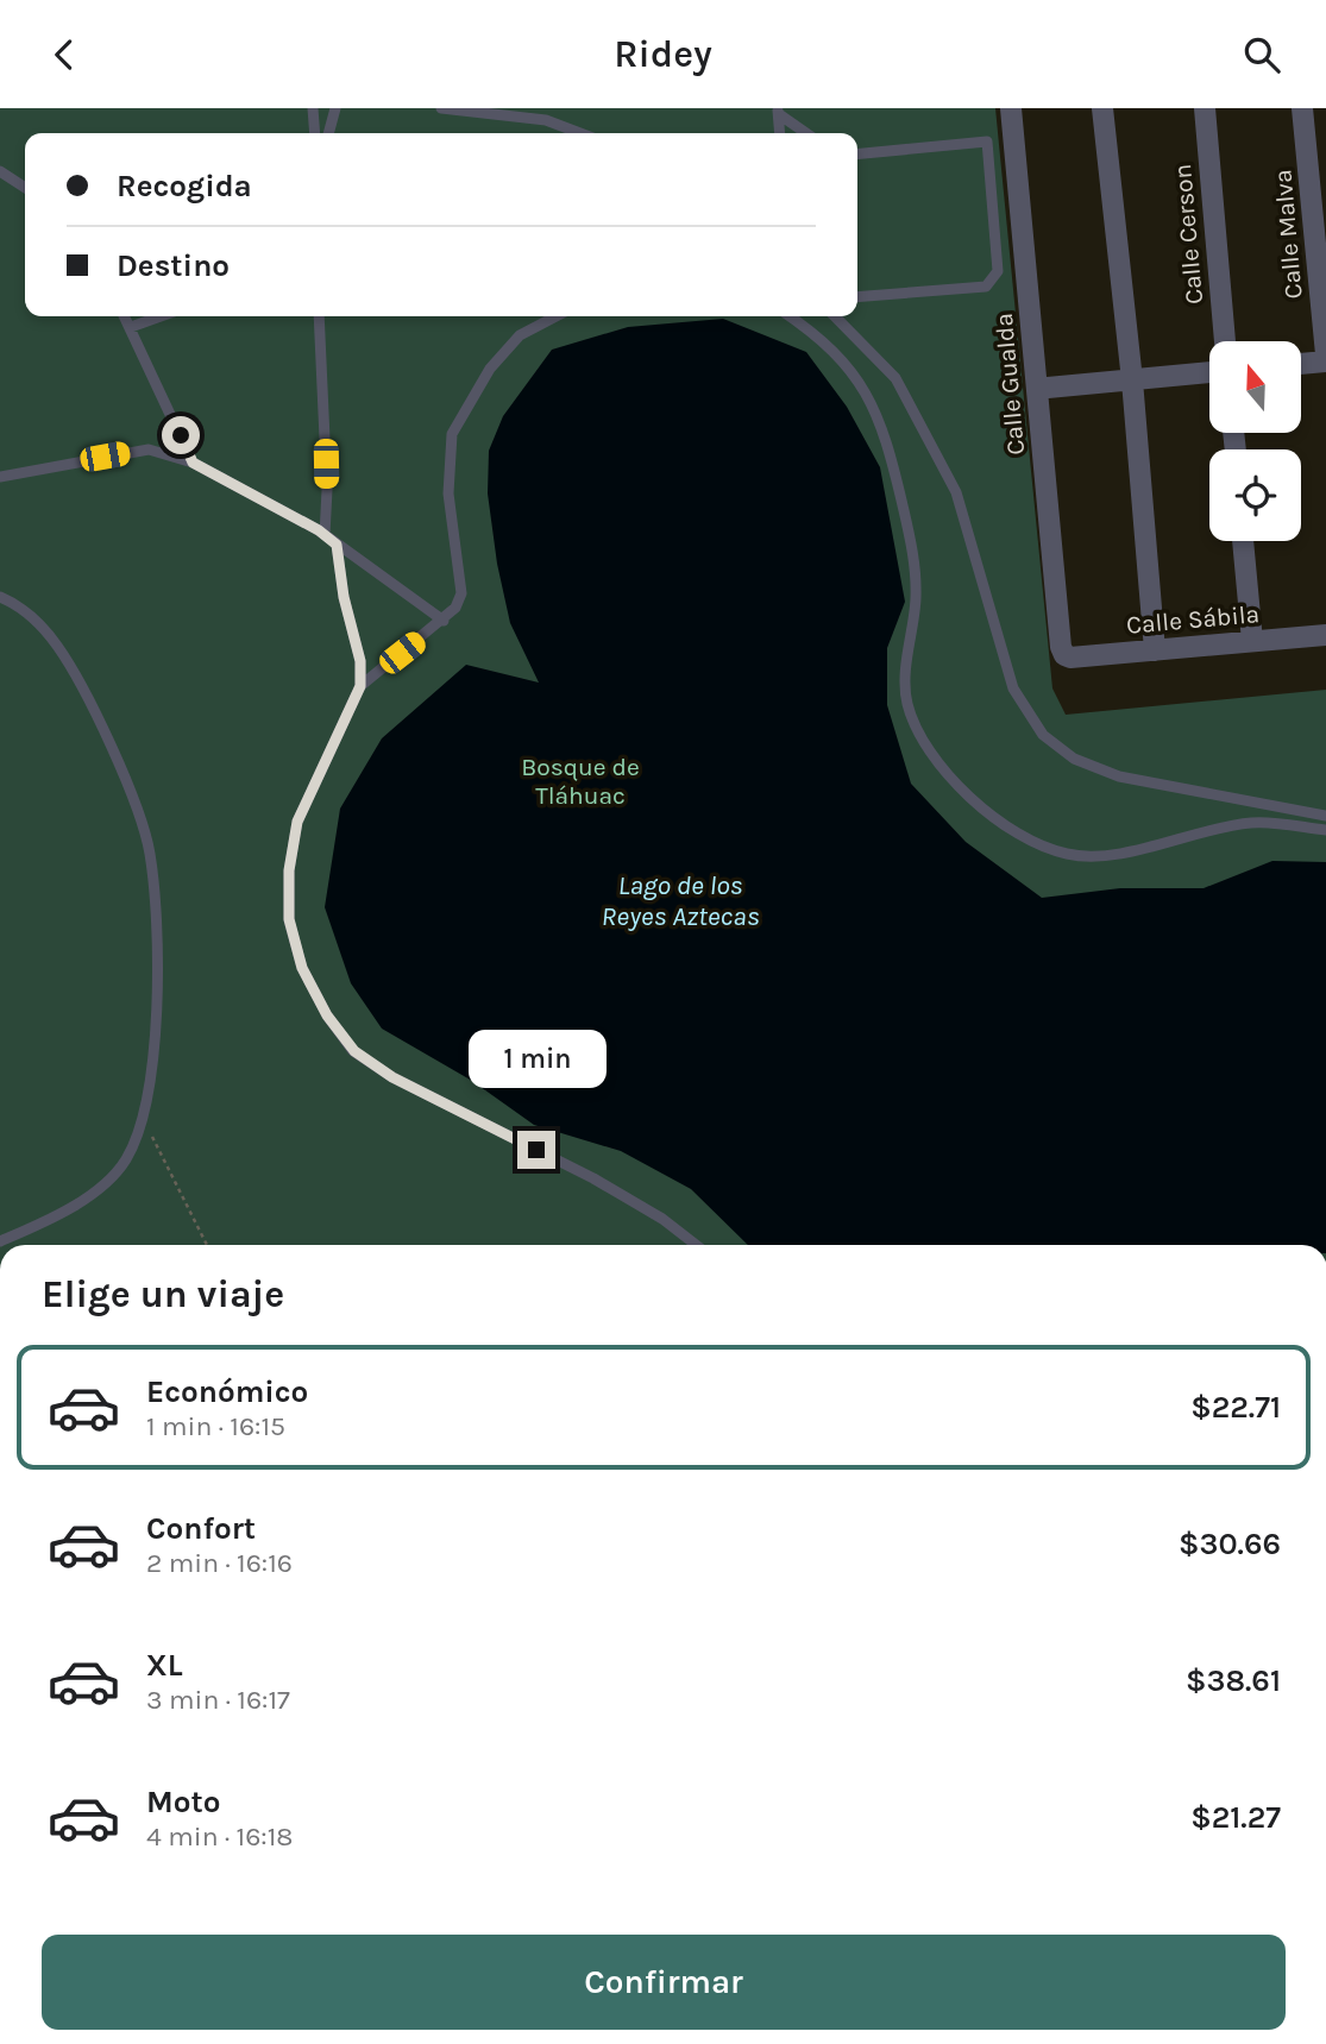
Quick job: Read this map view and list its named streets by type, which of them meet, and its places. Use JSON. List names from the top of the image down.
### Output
{
  "streets": {
    "street": [
      "Calle Cerson",
      "Calle Malva",
      "Calle Gualda",
      "Calle Sábila"
    ]
  },
  "crossings": [
    ["Calle Gualda", "Calle Sábila"]
  ],
  "water": ["Lago de los Reyes Aztecas"],
  "parks": ["Bosque de Tláhuac"],
  "north": "top",
  "page": {
    "header": "Ridey",
    "banner": ["Recogida", "Destino"],
    "bubble": "1 min",
    "heading": "Elige un viaje",
    "list": [
      {
        "name": "Económico",
        "note": "1 min · 16:15",
        "value": "$22.71"
      },
      {
        "name": "Confort",
        "note": "2 min · 16:16",
        "value": "$30.66"
      },
      {
        "name": "XL",
        "note": "3 min · 16:17",
        "value": "$38.61"
      },
      {
        "name": "Moto",
        "note": "4 min · 16:18",
        "value": "$21.27"
      }
    ],
    "buttons": "Confirmar"
  }
}
